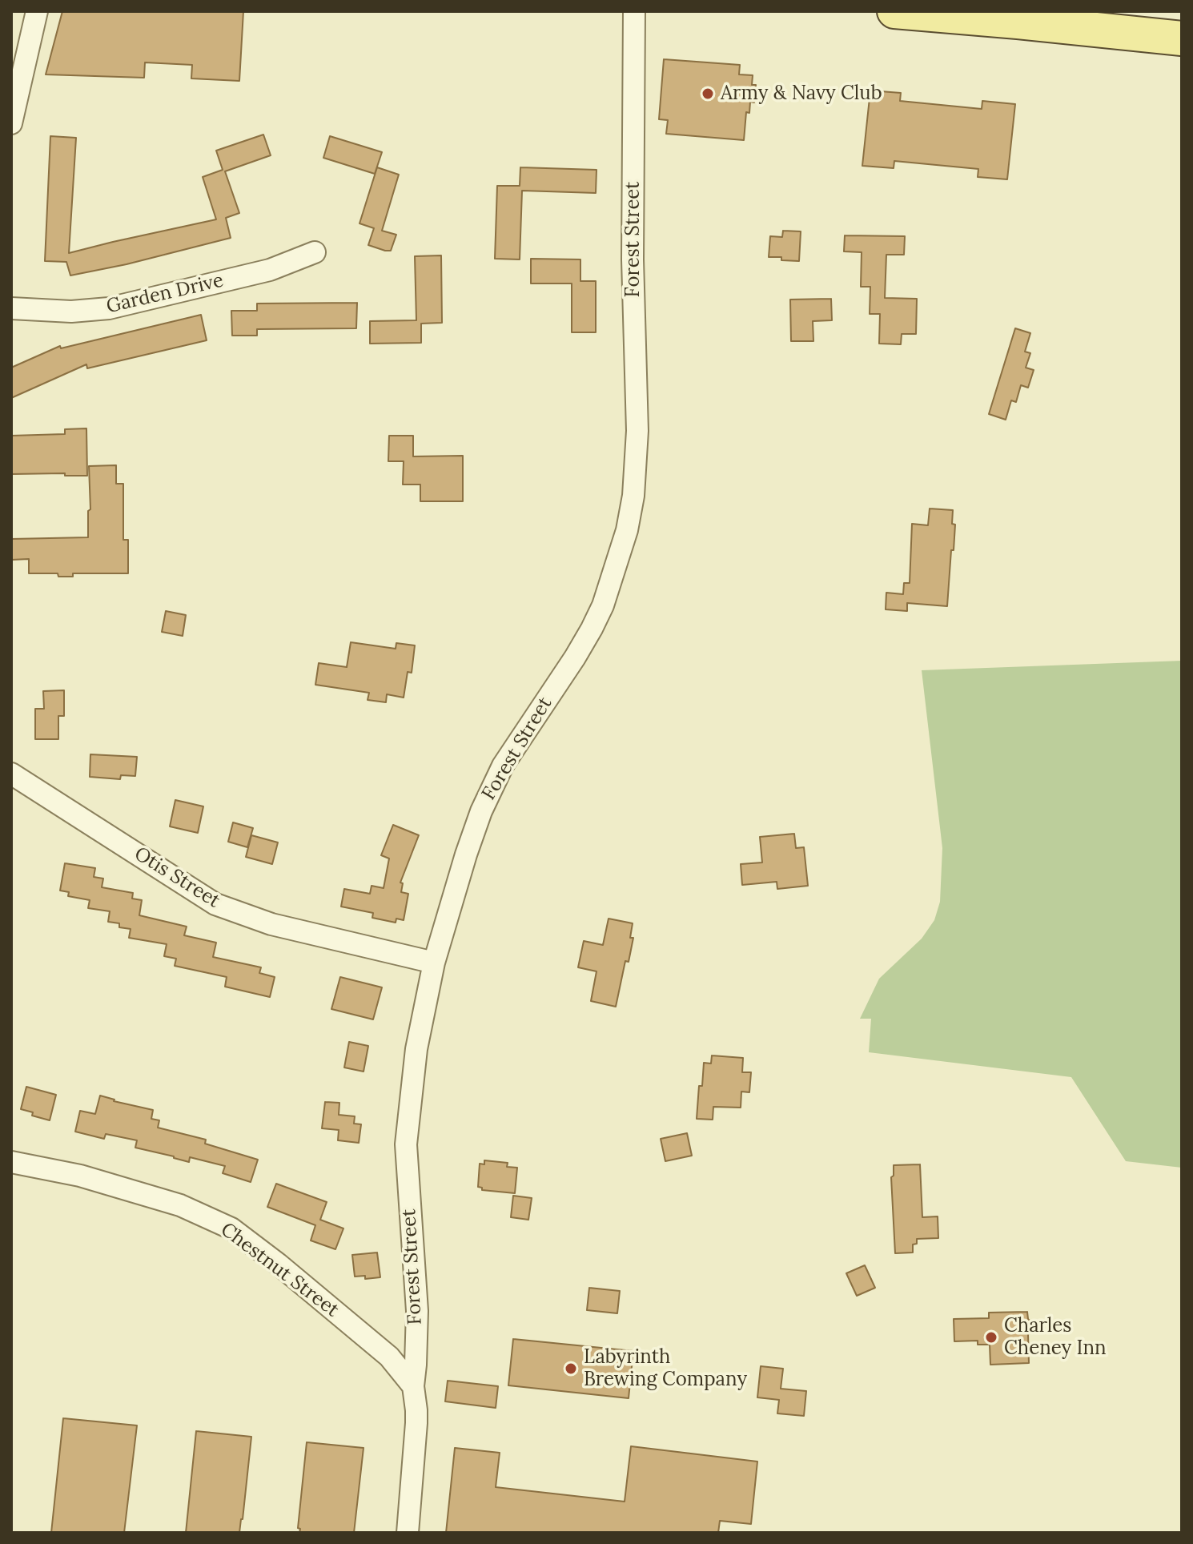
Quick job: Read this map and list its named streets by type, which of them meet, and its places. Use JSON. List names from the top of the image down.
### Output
{
  "streets": {
    "street": [
      "Forest Street",
      "Garden Drive",
      "Otis Street",
      "Chestnut Street"
    ]
  },
  "crossings": [
    ["Forest Street", "Otis Street"],
    ["Forest Street", "Chestnut Street"]
  ],
  "places": ["Army & Navy Club", "Charles Cheney Inn", "Labyrinth Brewing Company"]
}
